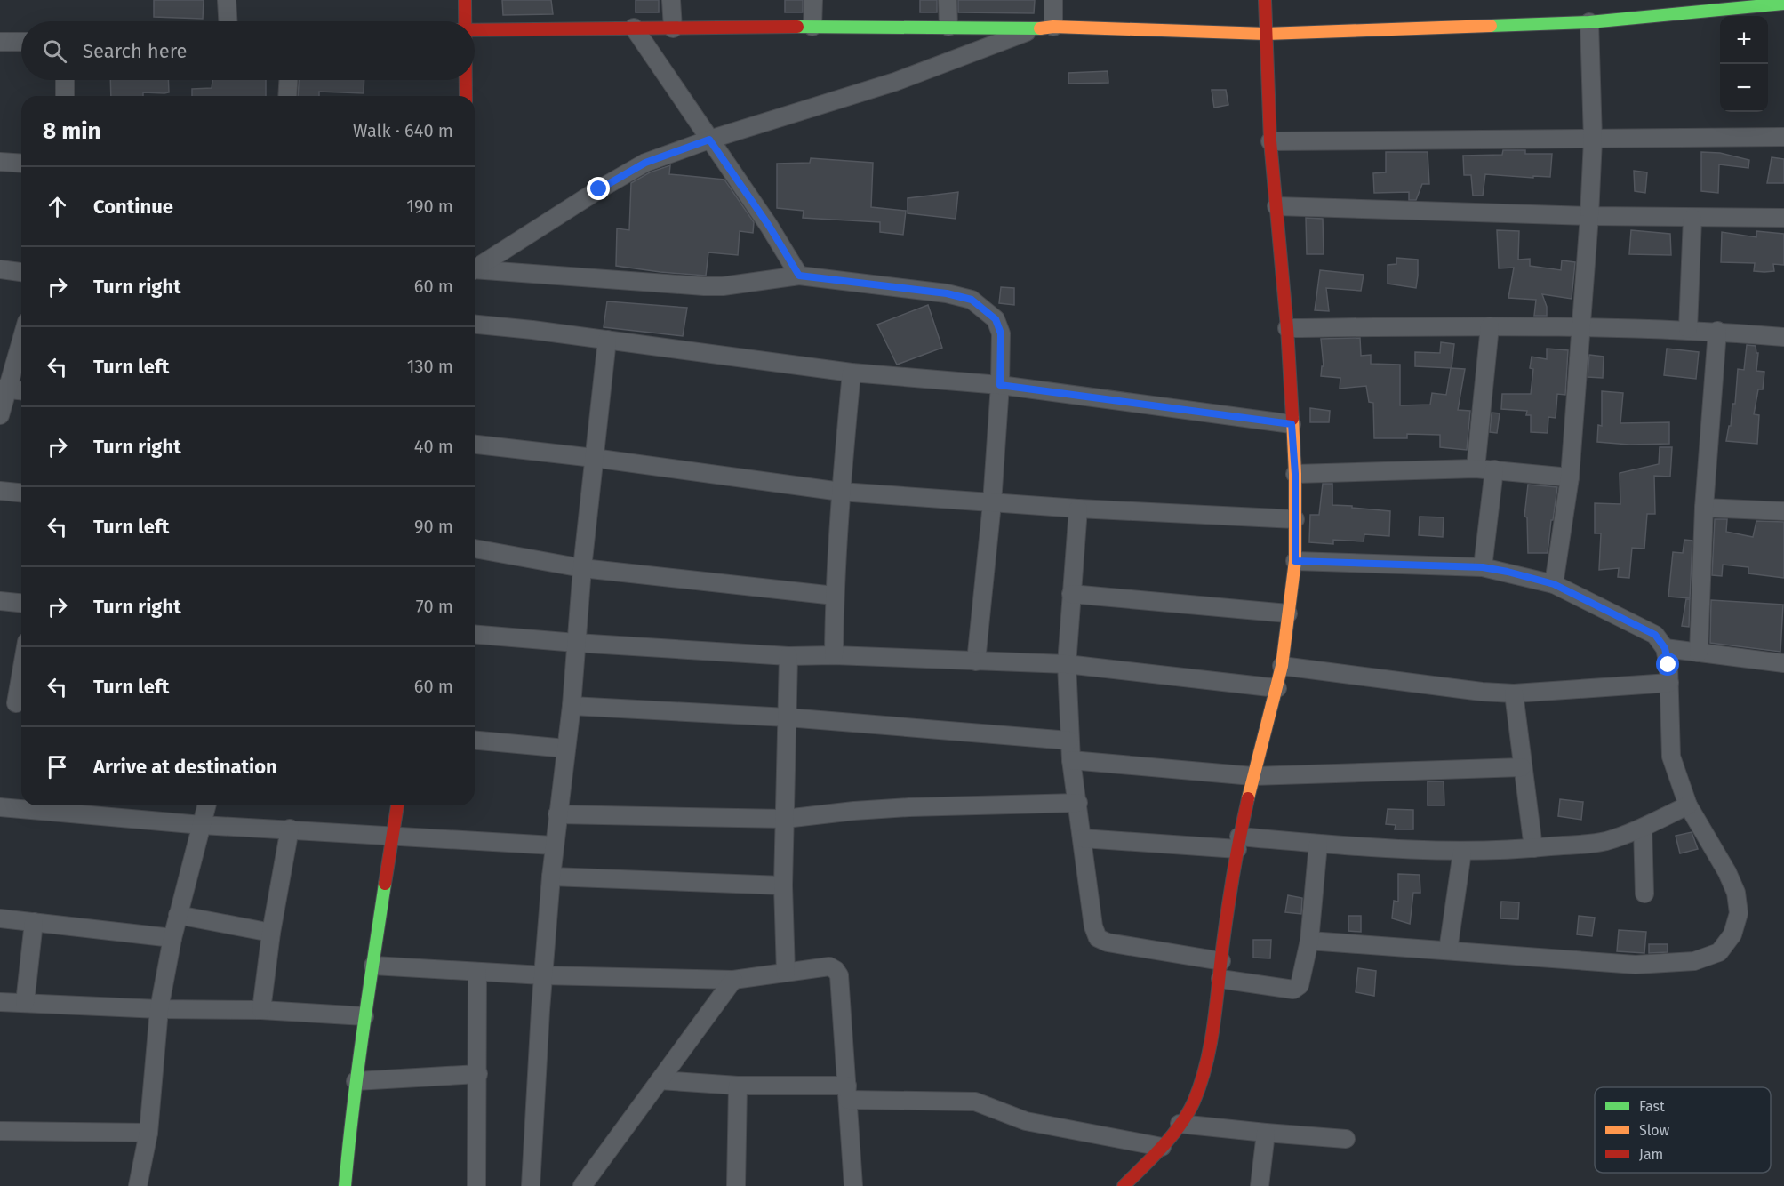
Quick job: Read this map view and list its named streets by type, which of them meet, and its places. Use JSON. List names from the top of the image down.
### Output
{
  "legend": ["Fast", "Slow", "Jam"],
  "page": {
    "map_buttons": ["+", "−"],
    "search": "Search here",
    "heading": ["8 min", "Walk · 640 m"],
    "list": [
      ["Continue", "190 m"],
      ["Turn right", "60 m"],
      ["Turn left", "130 m"],
      ["Turn right", "40 m"],
      ["Turn left", "90 m"],
      ["Turn right", "70 m"],
      ["Turn left", "60 m"],
      "Arrive at destination"
    ]
  }
}
